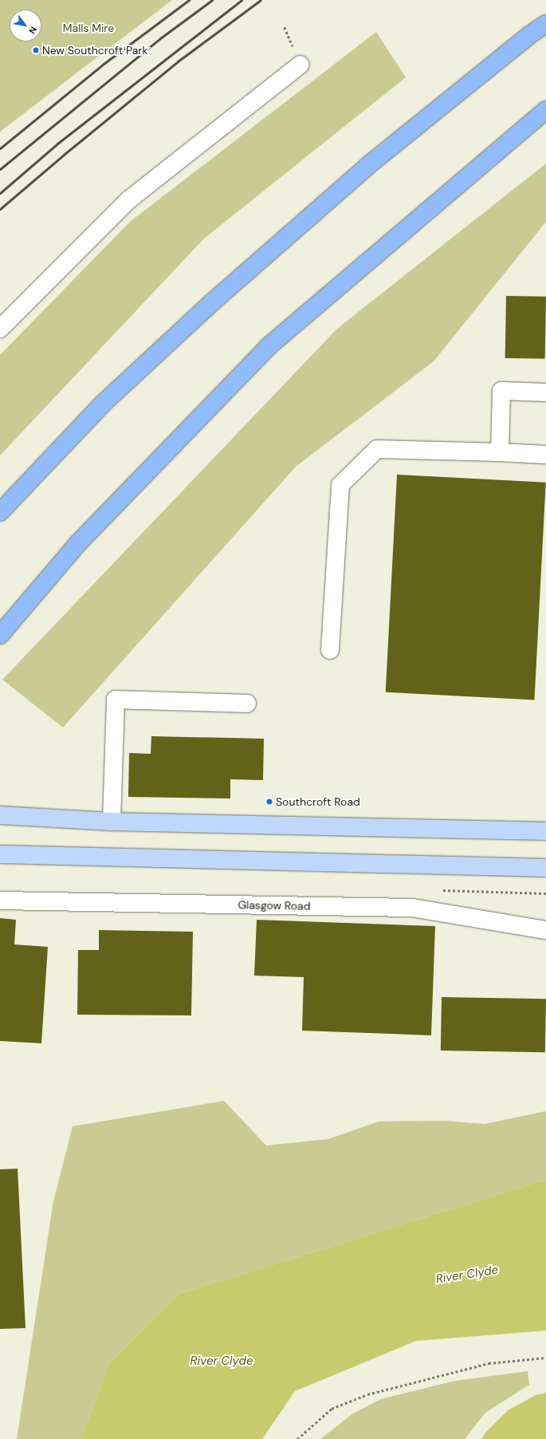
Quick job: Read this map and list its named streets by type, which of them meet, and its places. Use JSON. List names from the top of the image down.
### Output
{
  "streets": {
    "street": ["Glasgow Road"]
  },
  "water": ["River Clyde"],
  "parks": ["Malls Mire"],
  "places": ["New Southcroft Park", "Southcroft Road"],
  "north": "bottom right"
}
